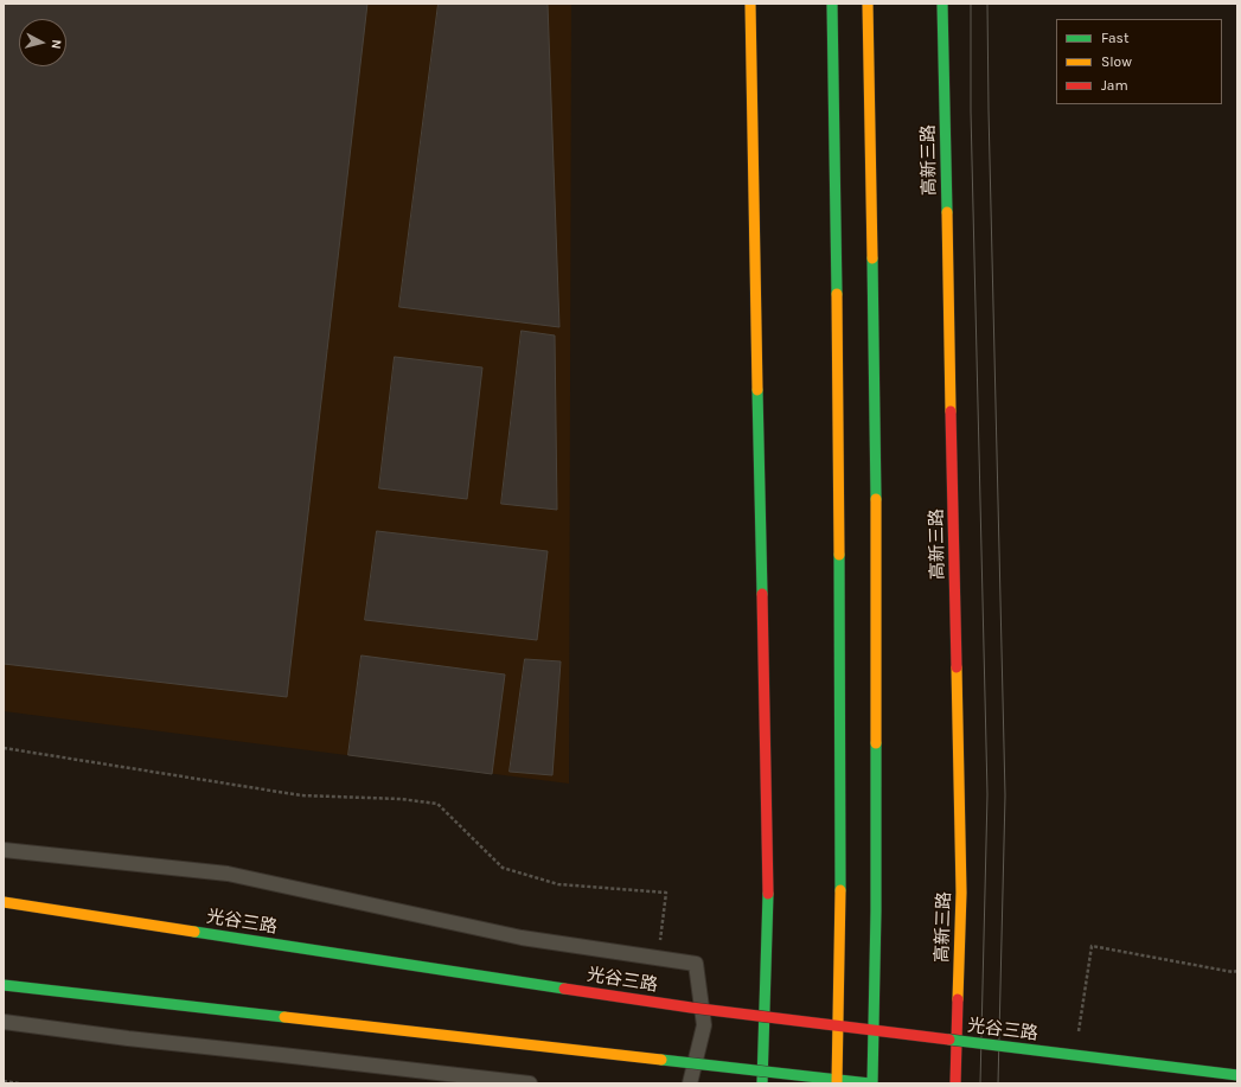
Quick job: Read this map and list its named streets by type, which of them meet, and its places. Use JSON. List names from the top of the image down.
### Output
{
  "streets": {
    "main road": ["高新三路", "光谷三路"]
  },
  "legend": ["Fast", "Slow", "Jam"],
  "north": "right"
}
